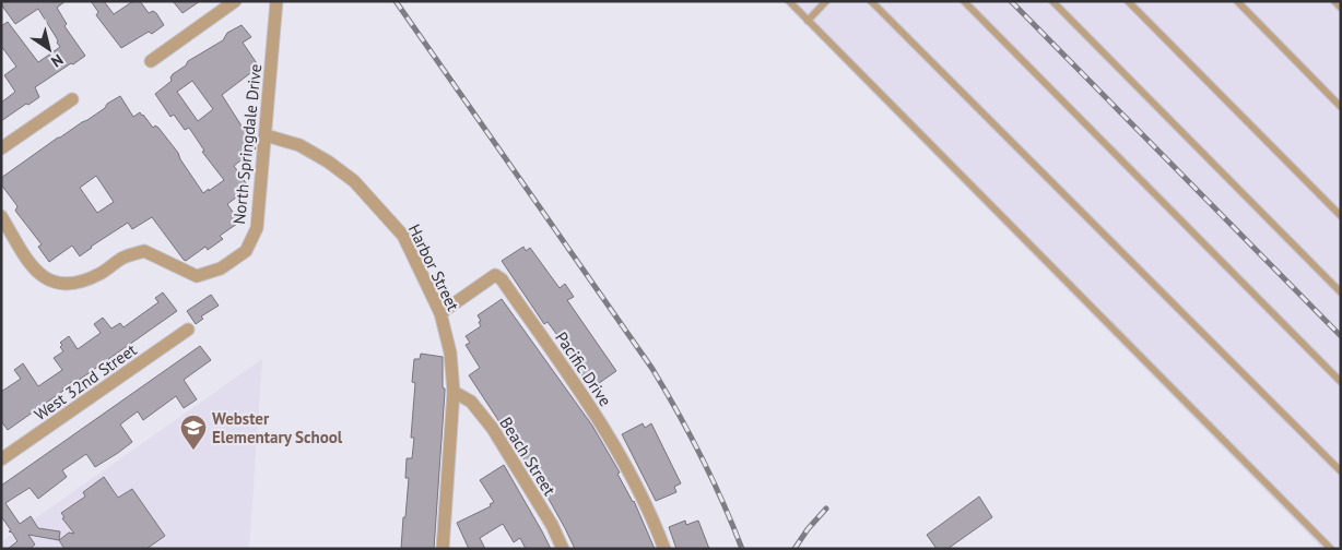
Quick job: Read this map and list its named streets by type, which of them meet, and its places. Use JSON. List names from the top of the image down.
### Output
{
  "streets": {
    "street": [
      "North Springdale Drive",
      "Harbor Street",
      "Pacific Drive",
      "West 32nd Street",
      "Beach Street"
    ]
  },
  "crossings": [
    ["North Springdale Drive", "Harbor Street"],
    ["Harbor Street", "Pacific Drive"],
    ["Harbor Street", "Beach Street"]
  ],
  "places": {
    "school or university": ["Webster Elementary School"]
  },
  "north": "bottom right"
}
